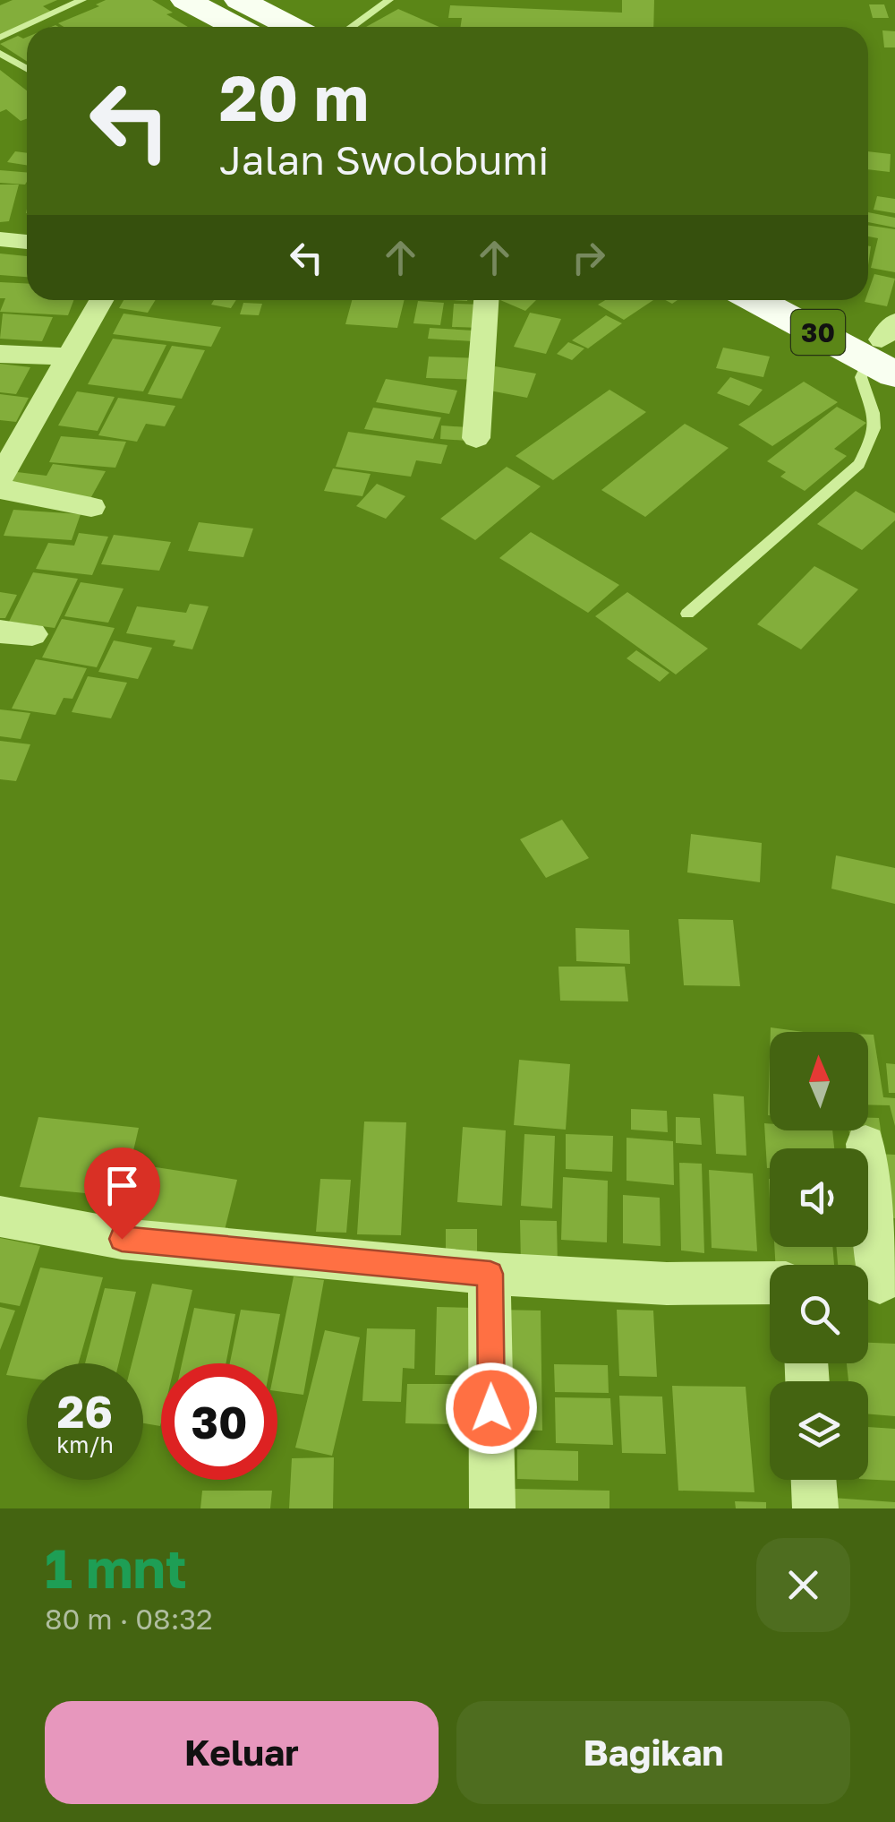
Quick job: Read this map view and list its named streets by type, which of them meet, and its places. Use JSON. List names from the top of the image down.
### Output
{
  "streets": {
    "highway": ["30"]
  },
  "north": "top",
  "page": {
    "turn": ["20 m", "Jalan Swolobumi"],
    "speed": "26 km/h",
    "limit": "30",
    "heading": ["1 mnt", "80 m · 08:32"],
    "buttons": ["Keluar", "Bagikan"]
  }
}
